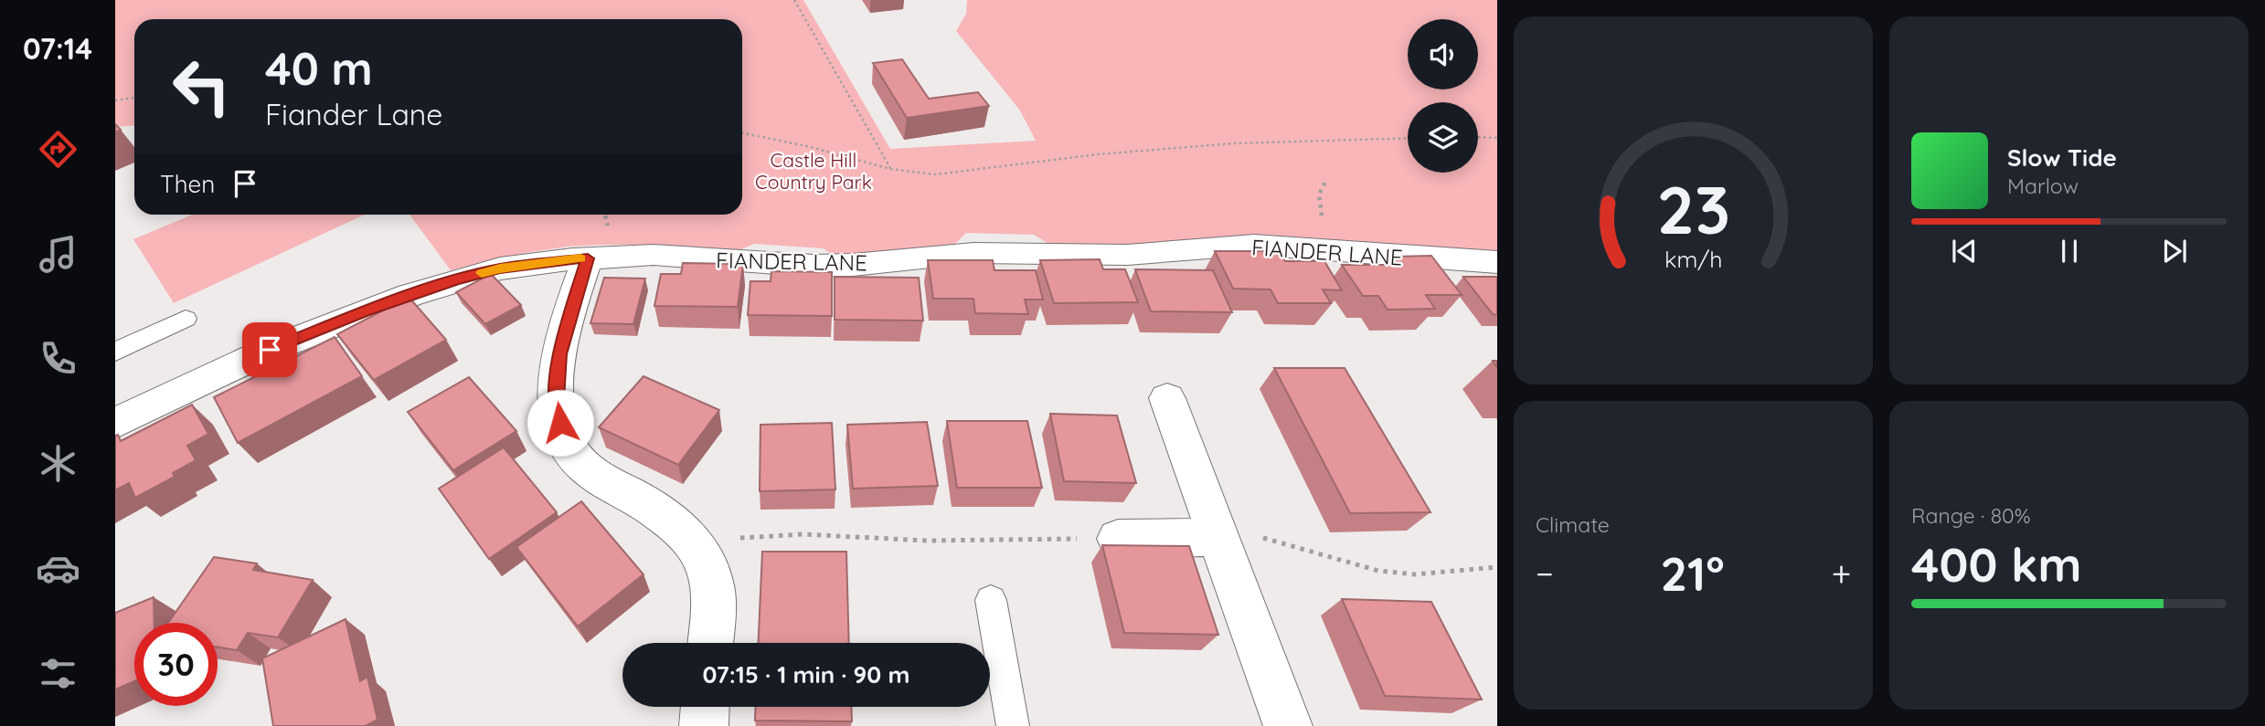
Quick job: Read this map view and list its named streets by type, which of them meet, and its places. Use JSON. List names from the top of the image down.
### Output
{
  "streets": {
    "street": ["FIANDER LANE"]
  },
  "parks": ["Castle Hill Country Park"],
  "page": {
    "tabs": "07:14",
    "turn": ["40 m", "Fiander Lane"],
    "song": ["Slow Tide", "Marlow"],
    "then": "Then",
    "tile": [
      "Climate",
      ["Range · 80%", "400 km"]
    ],
    "heat": ["−", "21°", "+"],
    "limit": "30",
    "trip": "07:15 · 1 min · 90 m",
    "gauge": ["23", "km/h"]
  }
}
